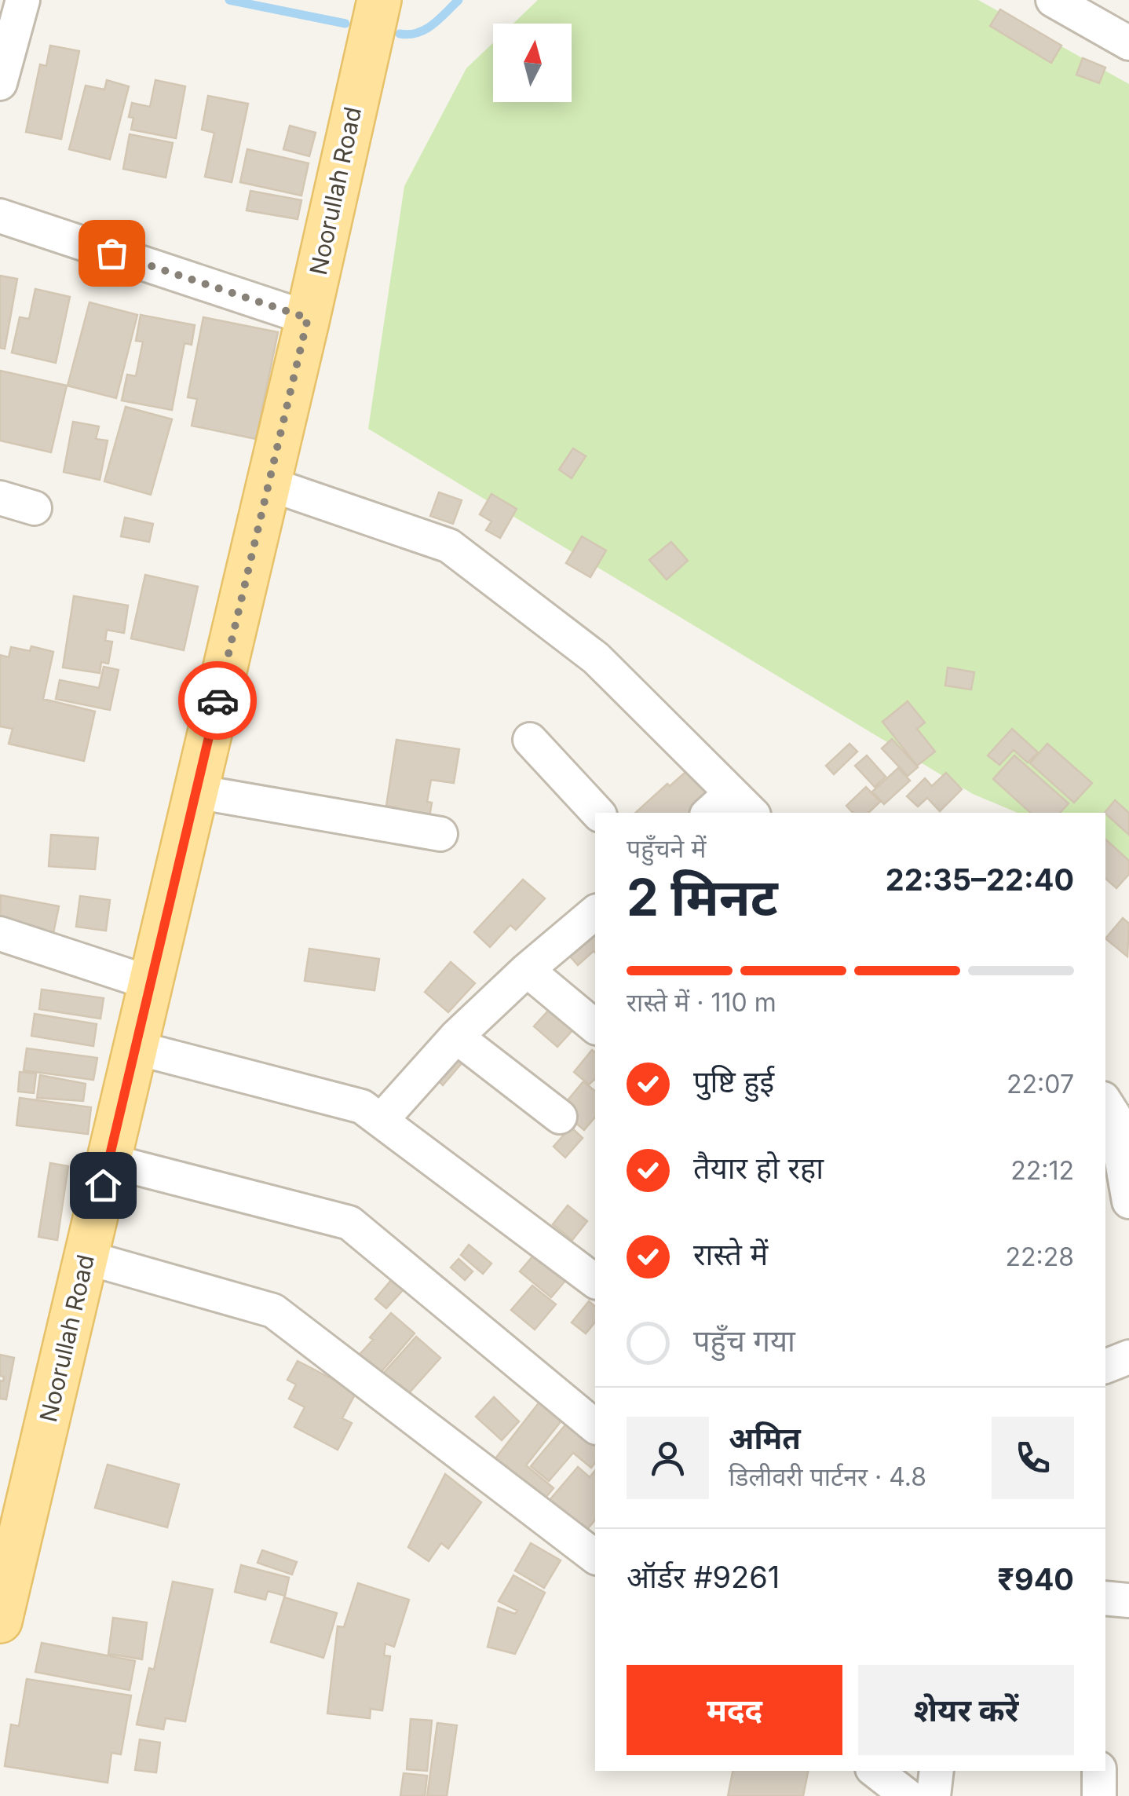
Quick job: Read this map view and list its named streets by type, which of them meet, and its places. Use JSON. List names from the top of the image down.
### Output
{
  "streets": {
    "main road": ["Noorullah Road"]
  },
  "north": "top",
  "page": {
    "heading": ["2 मिनट", "पहुँचने में", "22:35–22:40"],
    "panel": [
      "अमित",
      "डिलीवरी पार्टनर · 4.8",
      "ऑर्डर #9261",
      "₹940"
    ],
    "bar": "रास्ते में · 110 m",
    "list": [
      ["पुष्टि हुई", "22:07"],
      ["तैयार हो रहा", "22:12"],
      ["रास्ते में", "22:28"],
      "पहुँच गया"
    ],
    "buttons": ["मदद", "शेयर करें"]
  }
}
